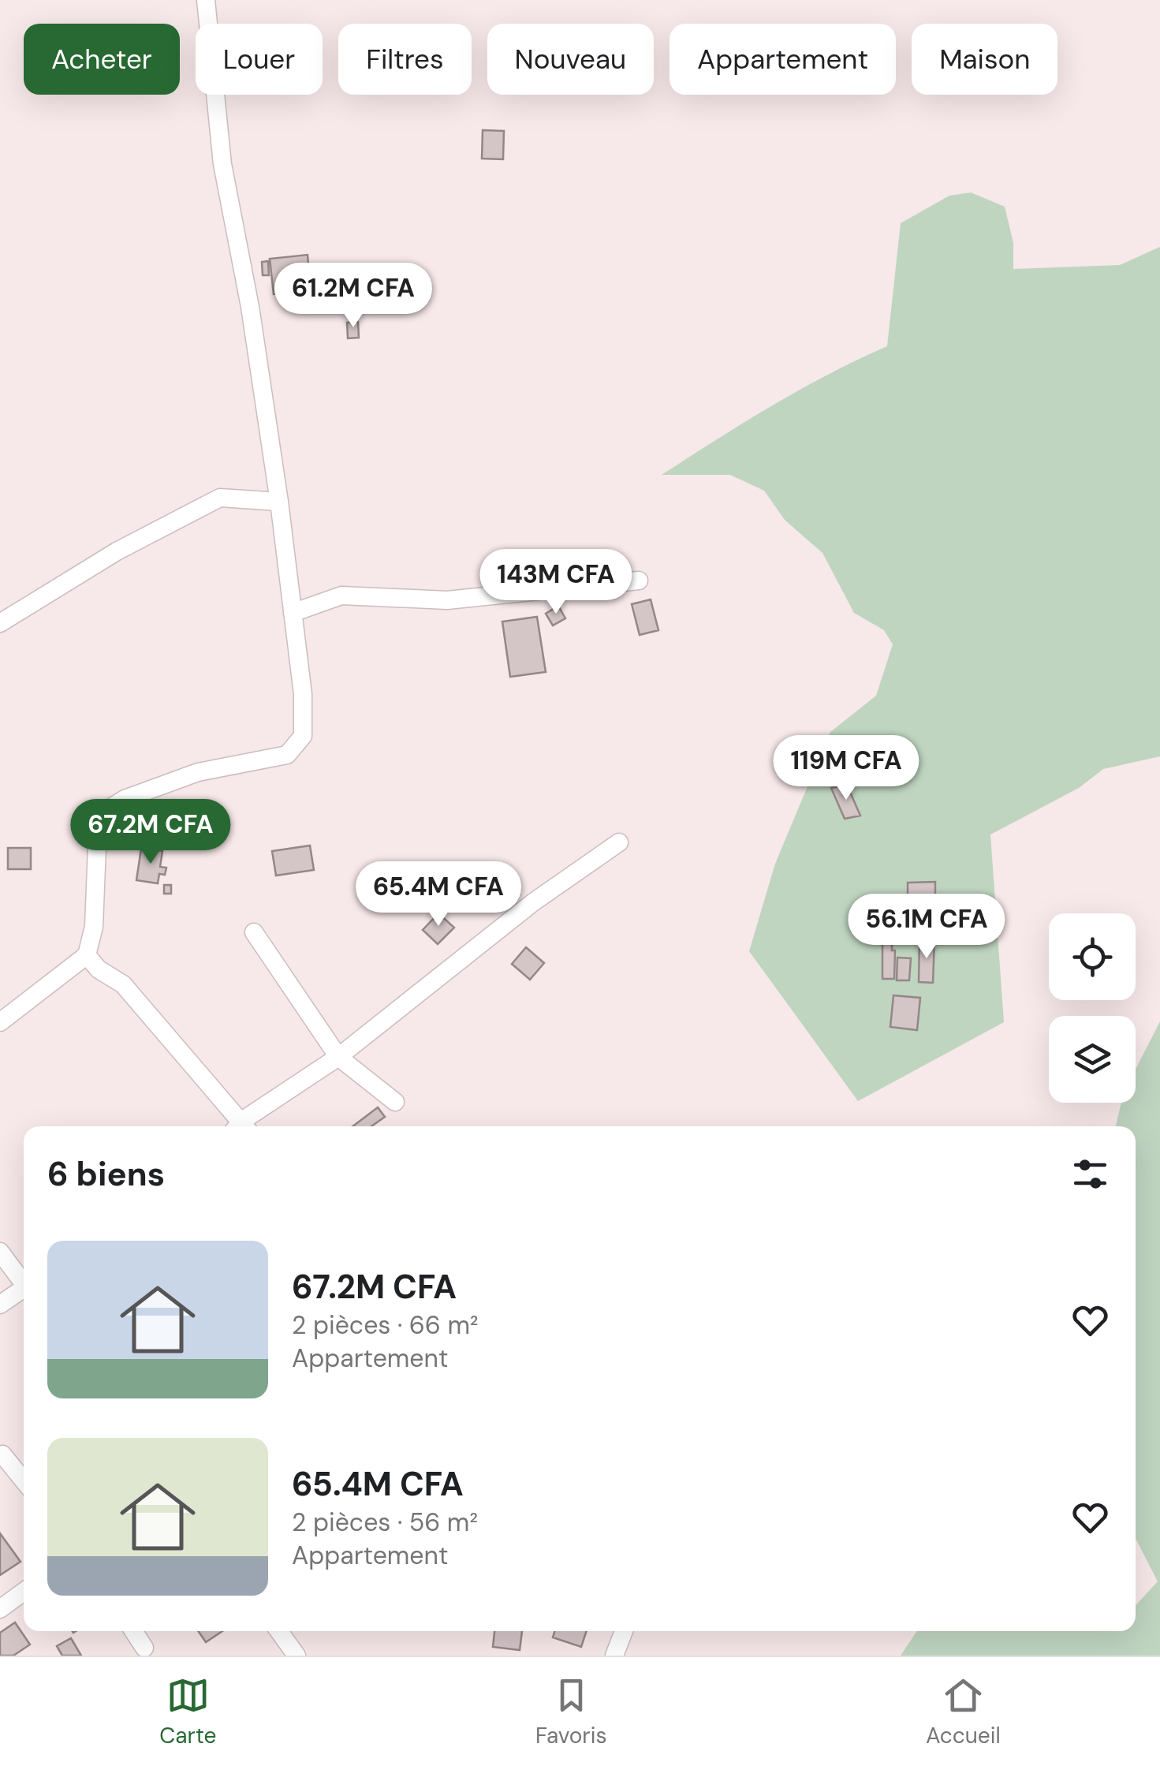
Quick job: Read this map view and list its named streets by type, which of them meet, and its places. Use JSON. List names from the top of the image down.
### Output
{
  "page": {
    "chip": [
      "Acheter",
      "Louer",
      "Filtres",
      "Nouveau",
      "Appartement",
      "Maison"
    ],
    "price": [
      "61.2M CFA",
      "143M CFA",
      "119M CFA",
      "67.2M CFA",
      "65.4M CFA",
      "56.1M CFA"
    ],
    "heading": "6 biens",
    "list": [
      {
        "name": "67.2M CFA",
        "note": "2 pièces · 66 m² · Appartement"
      },
      {
        "name": "65.4M CFA",
        "note": "2 pièces · 56 m² · Appartement"
      }
    ],
    "tabs": ["Carte", "Favoris", "Accueil"]
  }
}
